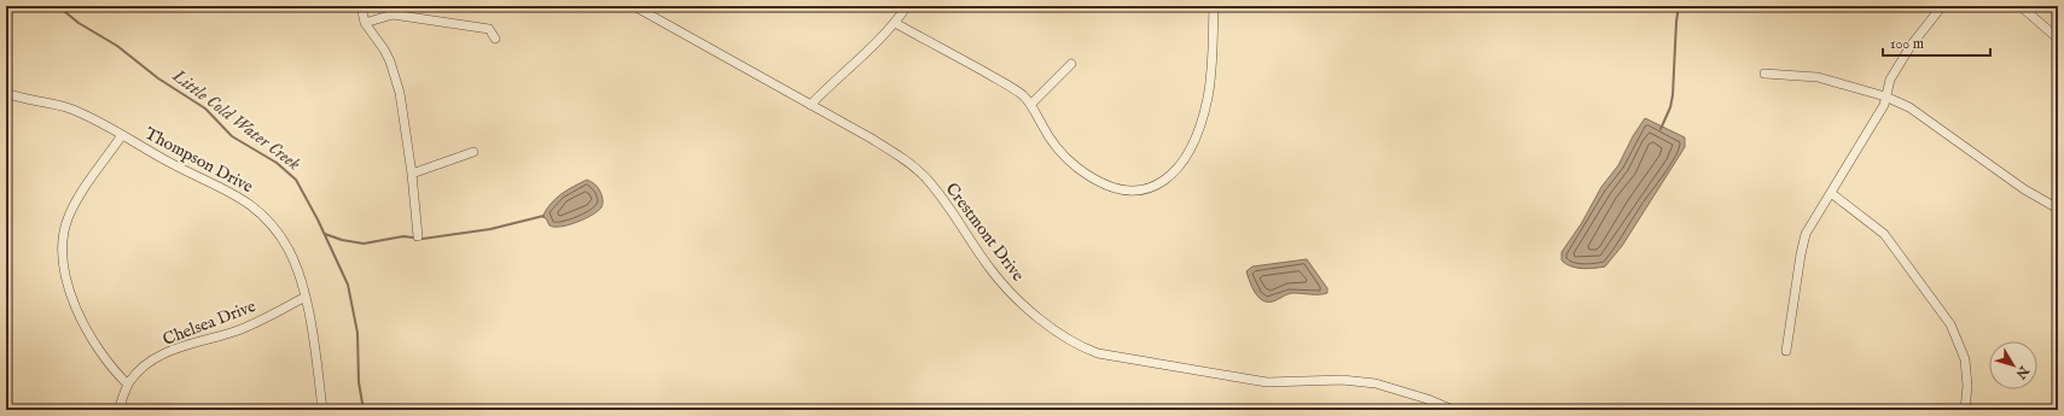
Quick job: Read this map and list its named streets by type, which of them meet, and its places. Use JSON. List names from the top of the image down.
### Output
{
  "streets": {
    "street": ["Thompson Drive", "Crestmont Drive", "Chelsea Drive"]
  },
  "crossings": [
    ["Thompson Drive", "Chelsea Drive"]
  ],
  "water": ["Little Cold Water Creek"],
  "scale_bar": "100 m",
  "north": "bottom right"
}
